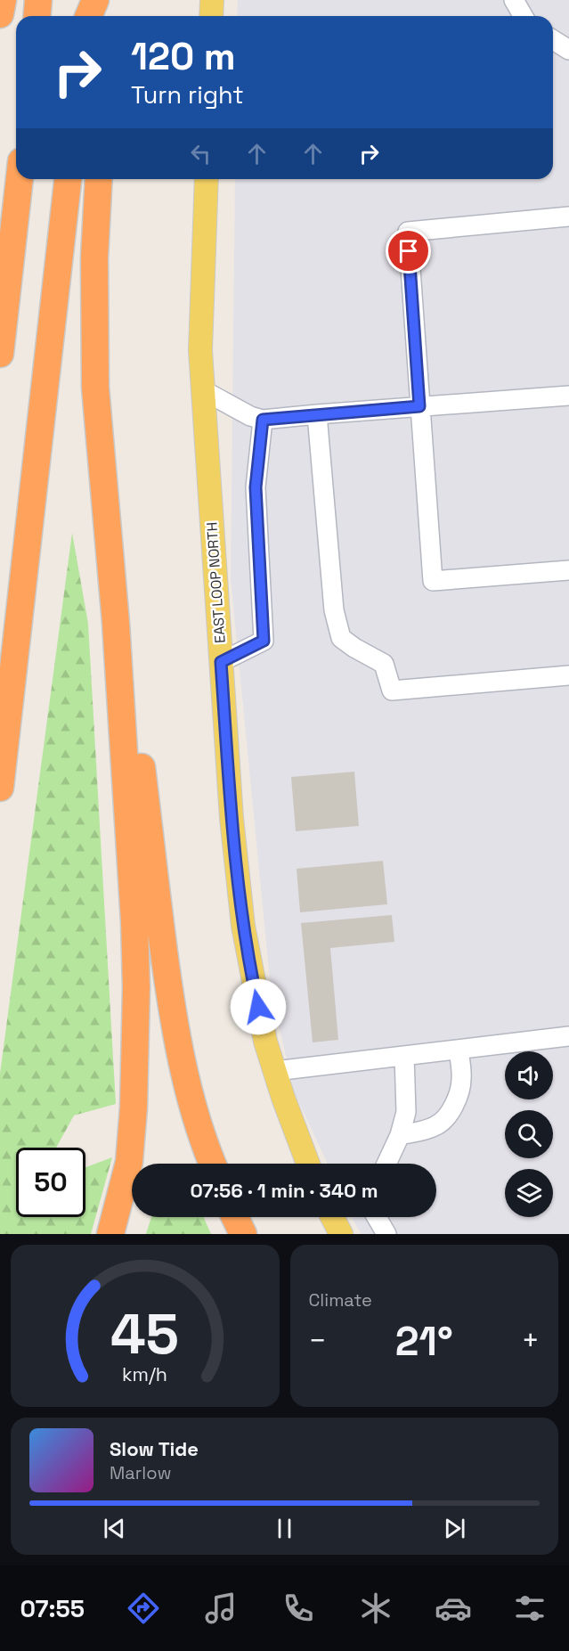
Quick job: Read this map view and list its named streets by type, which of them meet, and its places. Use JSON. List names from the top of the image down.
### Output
{
  "streets": {
    "main road": ["EAST LOOP NORTH"]
  },
  "page": {
    "turn": ["120 m", "Turn right"],
    "limit": "50",
    "trip": "07:56 · 1 min · 340 m",
    "tile": "Climate",
    "heat": ["−", "21°", "+"],
    "song": ["Slow Tide", "Marlow"],
    "tabs": "07:55",
    "gauge": ["45", "km/h"]
  }
}
